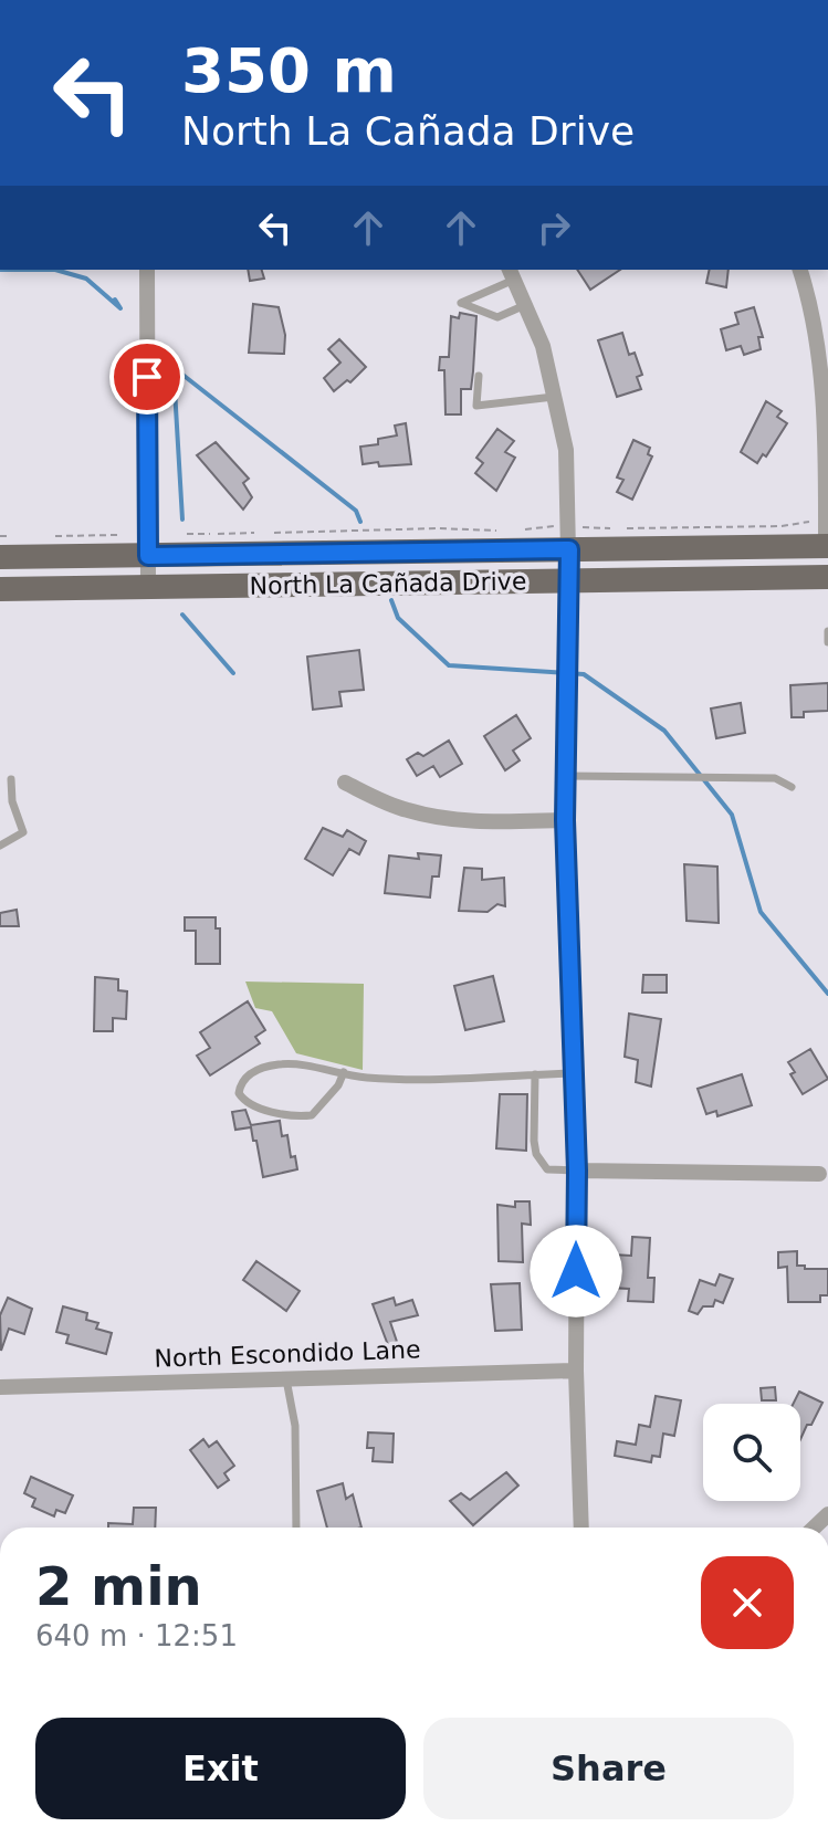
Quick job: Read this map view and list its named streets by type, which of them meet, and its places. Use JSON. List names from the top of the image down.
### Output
{
  "streets": {
    "main road": ["North La Cañada Drive"],
    "street": ["North Escondido Lane"]
  },
  "page": {
    "turn": ["350 m", "North La Cañada Drive"],
    "heading": ["2 min", "640 m · 12:51"],
    "buttons": ["Exit", "Share"]
  }
}
